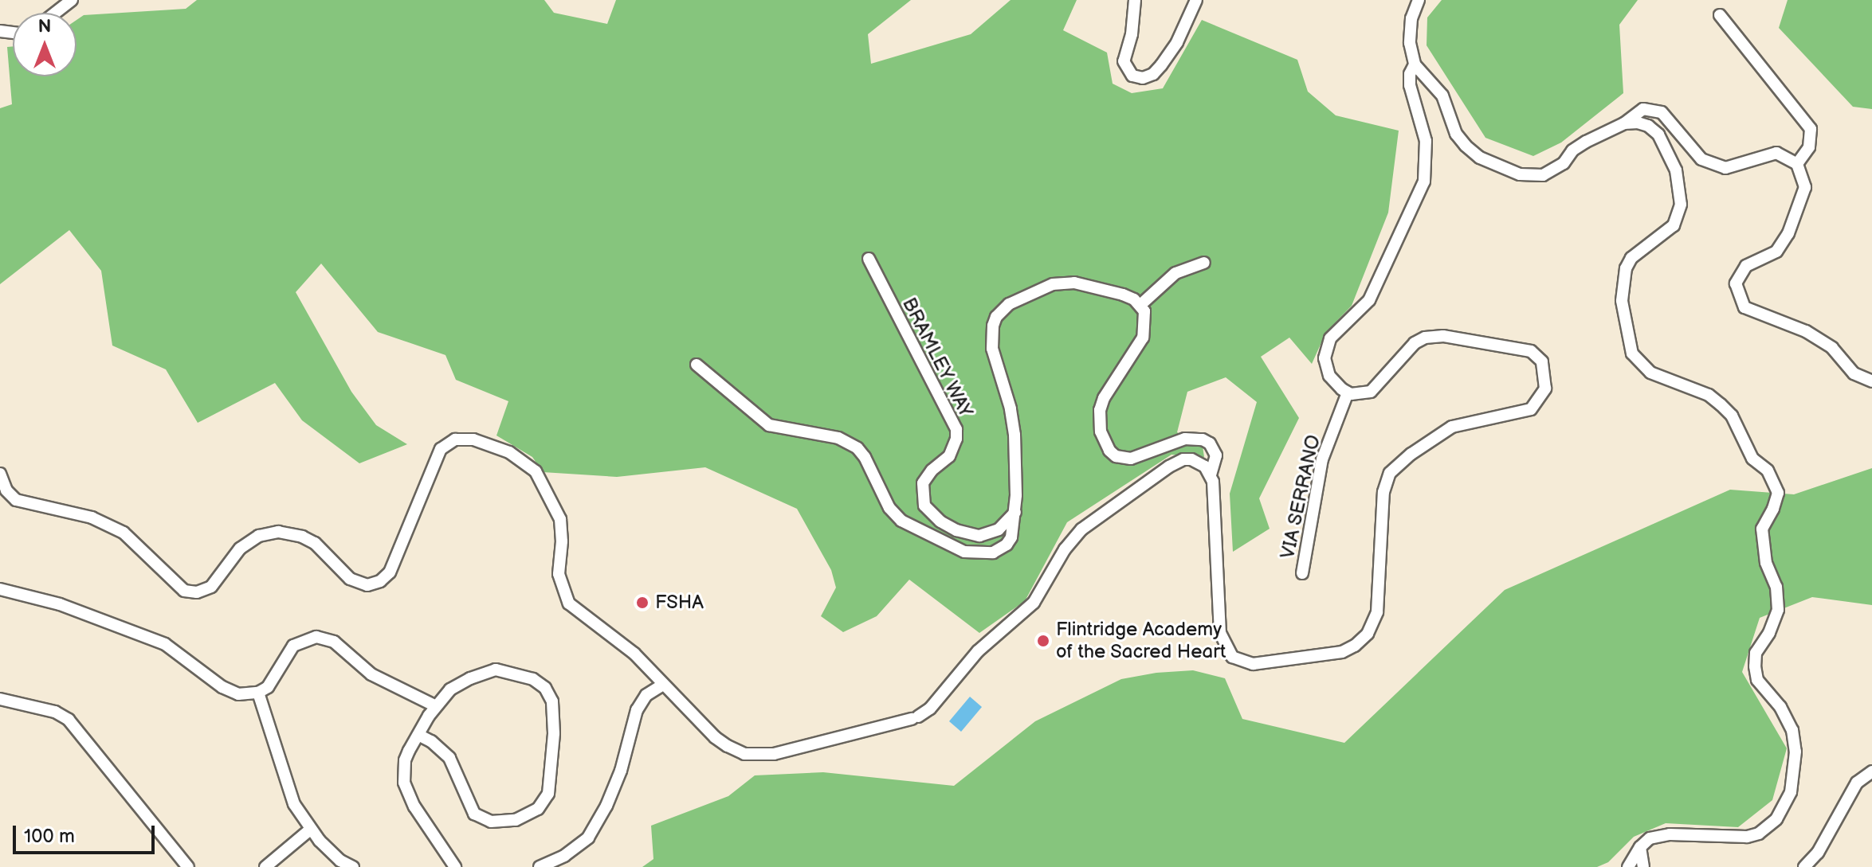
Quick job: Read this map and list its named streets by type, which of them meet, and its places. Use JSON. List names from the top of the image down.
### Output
{
  "streets": {
    "street": ["BRAMLEY WAY", "VIA SERRANO"]
  },
  "places": ["FSHA", "Flintridge Academy of the Sacred Heart"],
  "scale_bar": "100 m",
  "north": "top"
}
